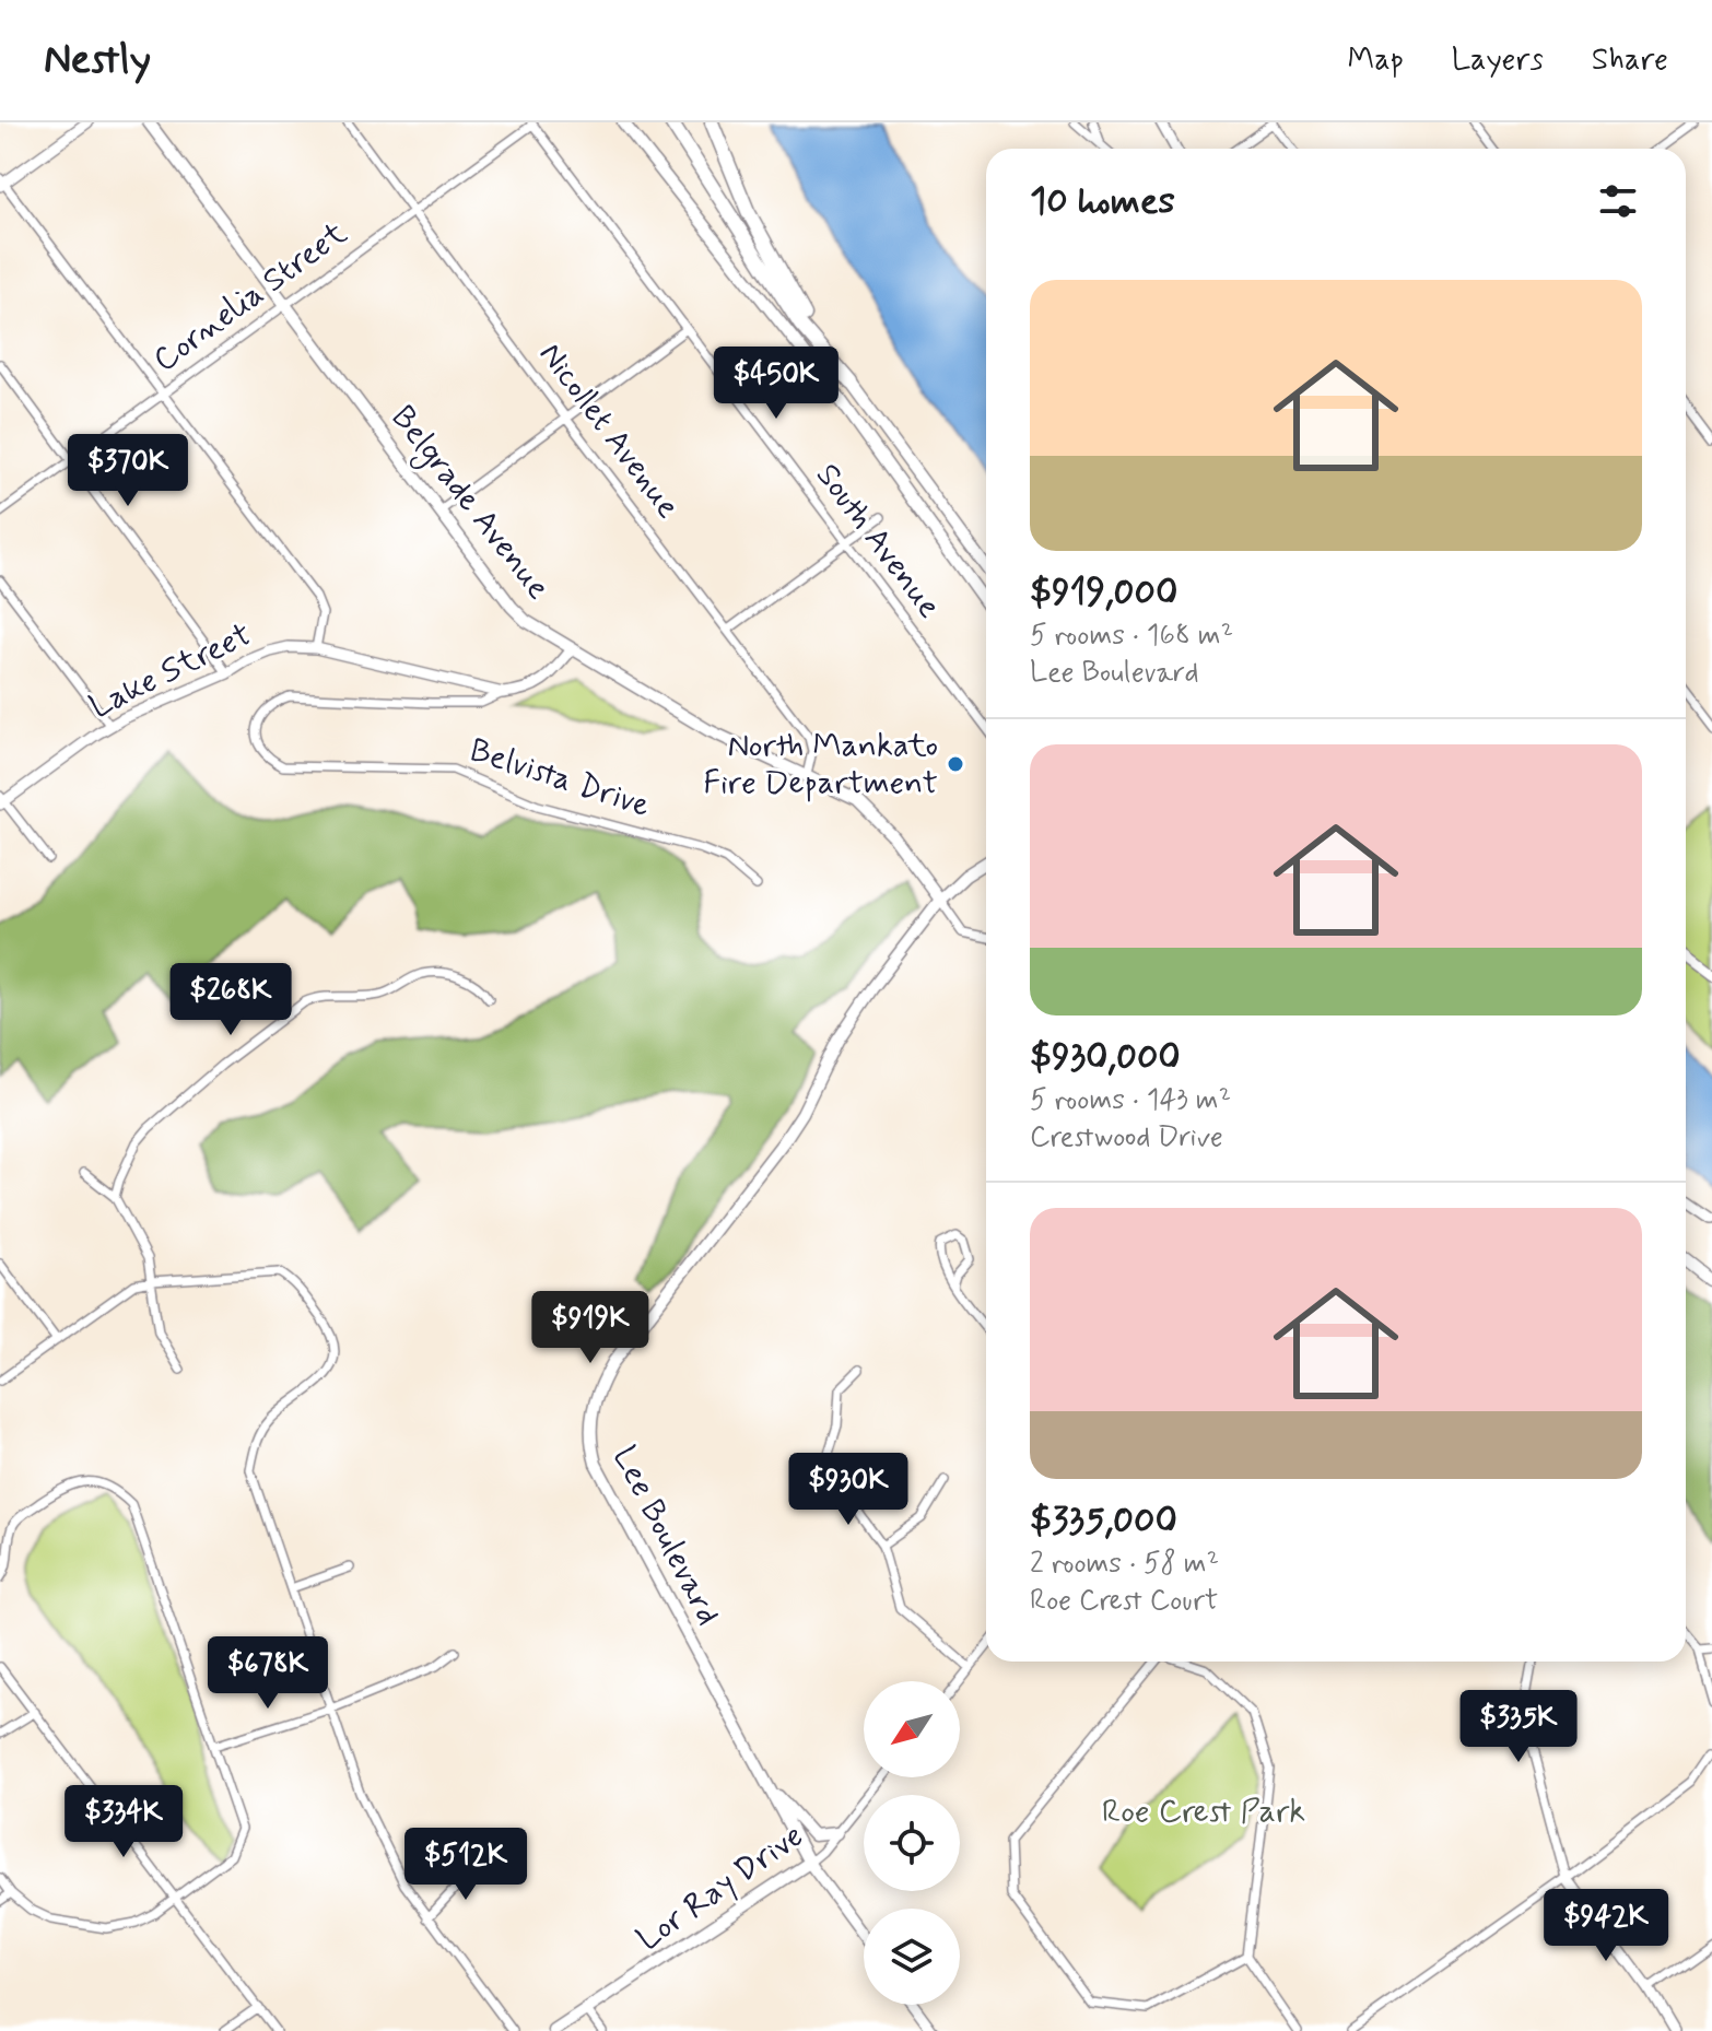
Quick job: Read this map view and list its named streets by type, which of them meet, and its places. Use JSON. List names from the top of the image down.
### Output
{
  "streets": {
    "main road": ["Belgrade Avenue", "Lee Boulevard", "Lor Ray Drive"],
    "street": [
      "Cornelia Street",
      "Nicollet Avenue",
      "South Avenue",
      "Lake Street",
      "Belvista Drive"
    ]
  },
  "crossings": [
    ["Cornelia Street", "Nicollet Avenue"],
    ["Cornelia Street", "Belgrade Avenue"],
    ["Cornelia Street", "South Avenue"],
    ["Nicollet Avenue", "Belgrade Avenue"],
    ["Belgrade Avenue", "Lee Boulevard"],
    ["Lake Street", "Belvista Drive"],
    ["Lee Boulevard", "Lor Ray Drive"]
  ],
  "parks": ["Roe Crest Park"],
  "places": ["North Mankato Fire Department"],
  "north": "bottom left",
  "page": {
    "header": "Nestly",
    "nav": ["Map", "Layers", "Share"],
    "heading": "10 homes",
    "list": [
      {
        "name": "$919,000",
        "note": "5 rooms · 168 m² · Lee Boulevard"
      },
      {
        "name": "$930,000",
        "note": "5 rooms · 143 m² · Crestwood Drive"
      },
      {
        "name": "$335,000",
        "note": "2 rooms · 58 m² · Roe Crest Court"
      }
    ],
    "price": [
      "$450K",
      "$370K",
      "$268K",
      "$919K",
      "$930K",
      "$678K",
      "$335K",
      "$334K",
      "$512K",
      "$942K"
    ]
  }
}
